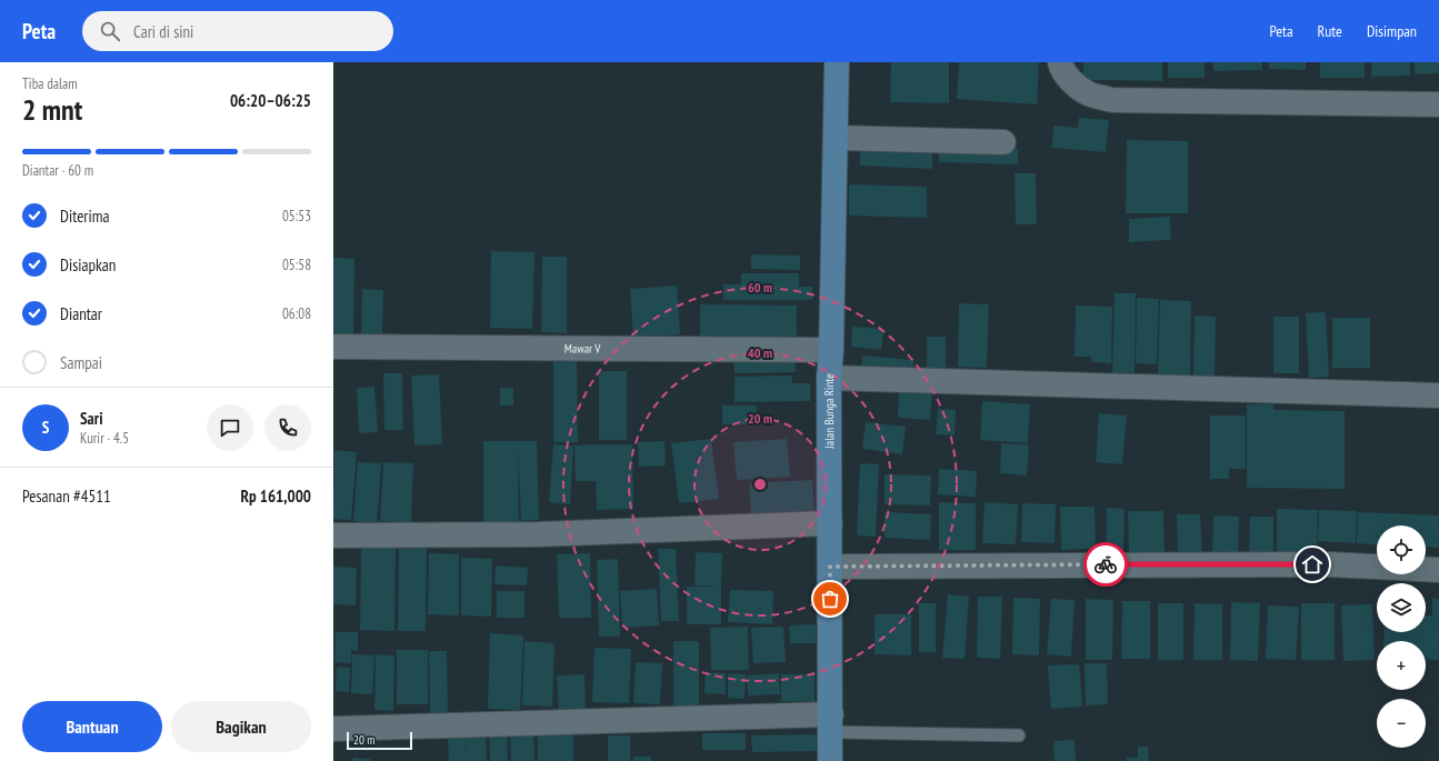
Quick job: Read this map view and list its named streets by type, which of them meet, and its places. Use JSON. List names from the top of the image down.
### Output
{
  "streets": {
    "street": ["Mawar V", "Jalan Bunga Rinte"]
  },
  "crossings": [
    ["Mawar V", "Jalan Bunga Rinte"]
  ],
  "scale_bar": "20 m",
  "page": {
    "header": "Peta",
    "search": "Cari di sini",
    "nav": ["Peta", "Rute", "Disimpan"],
    "heading": ["2 mnt", "Tiba dalam", "06:20–06:25"],
    "panel": [
      "Sari",
      "Kurir · 4.5",
      "Pesanan #4511",
      "Rp 161,000"
    ],
    "bar": "Diantar · 60 m",
    "list": [
      ["Diterima", "05:53"],
      ["Disiapkan", "05:58"],
      ["Diantar", "06:08"],
      "Sampai"
    ],
    "round": "S",
    "map_buttons": ["+", "−"],
    "buttons": ["Bantuan", "Bagikan"],
    "scale": "20 m"
  },
  "rings": ["60 m", "40 m", "20 m"]
}
